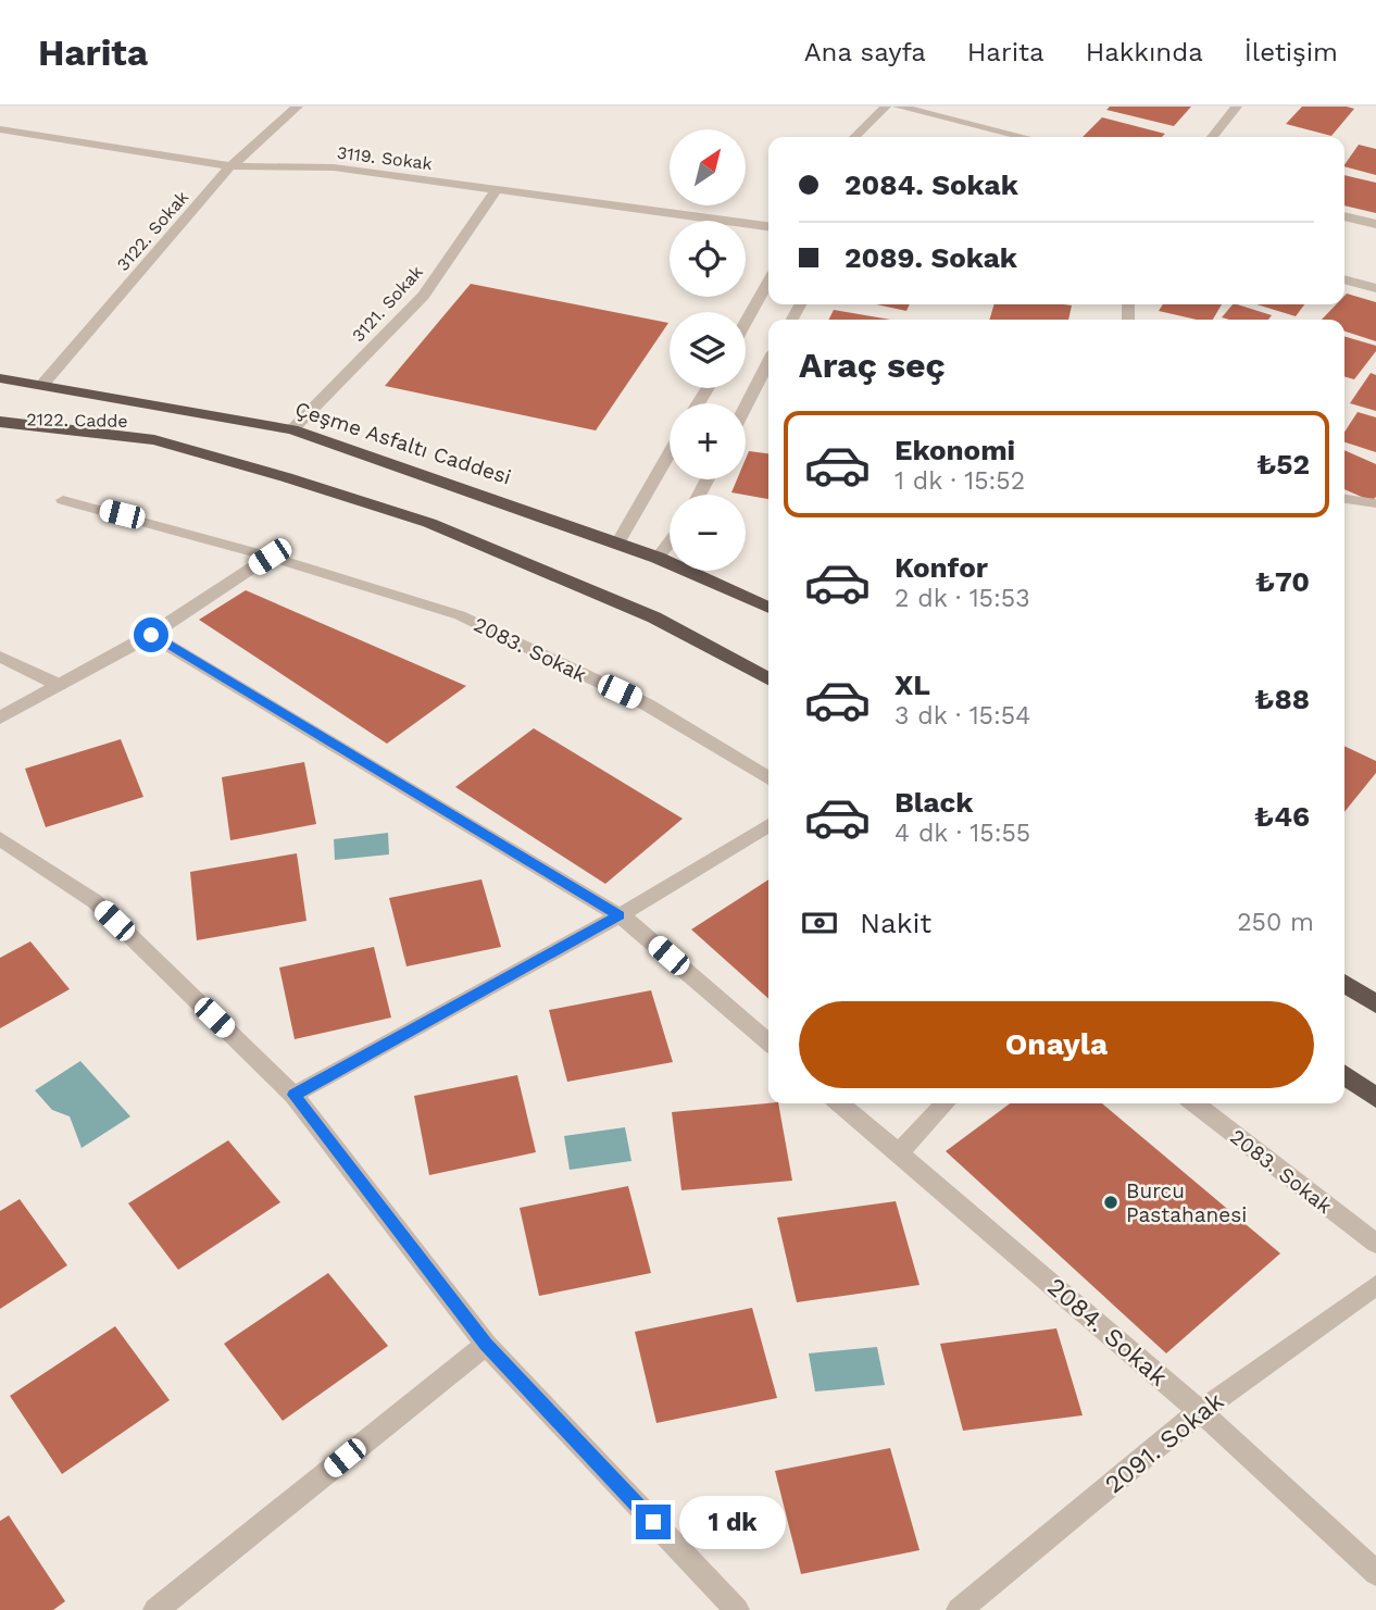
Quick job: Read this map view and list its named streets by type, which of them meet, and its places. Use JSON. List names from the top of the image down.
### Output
{
  "streets": {
    "highway": ["2122. Cadde", "Çeşme Asfaltı Caddesi"],
    "street": [
      "3119. Sokak",
      "3122. Sokak",
      "3121. Sokak",
      "2083. Sokak",
      "2084. Sokak",
      "2091. Sokak"
    ]
  },
  "crossings": [
    ["3119. Sokak", "3122. Sokak"],
    ["3119. Sokak", "3121. Sokak"],
    ["3122. Sokak", "Çeşme Asfaltı Caddesi"],
    ["3121. Sokak", "Çeşme Asfaltı Caddesi"],
    ["2084. Sokak", "2091. Sokak"]
  ],
  "places": ["Burcu Pastahanesi"],
  "north": "top right",
  "page": {
    "header": "Harita",
    "nav": [
      "Ana sayfa",
      "Harita",
      "Hakkında",
      "İletişim"
    ],
    "map_buttons": ["+", "−"],
    "banner": ["2084. Sokak", "2089. Sokak"],
    "heading": "Araç seç",
    "list": [
      {
        "name": "Ekonomi",
        "note": "1 dk · 15:52",
        "value": "₺52"
      },
      {
        "name": "Konfor",
        "note": "2 dk · 15:53",
        "value": "₺70"
      },
      {
        "name": "XL",
        "note": "3 dk · 15:54",
        "value": "₺88"
      },
      {
        "name": "Black",
        "note": "4 dk · 15:55",
        "value": "₺46"
      }
    ],
    "pay": ["Nakit", "250 m"],
    "buttons": "Onayla",
    "bubble": "1 dk"
  }
}
